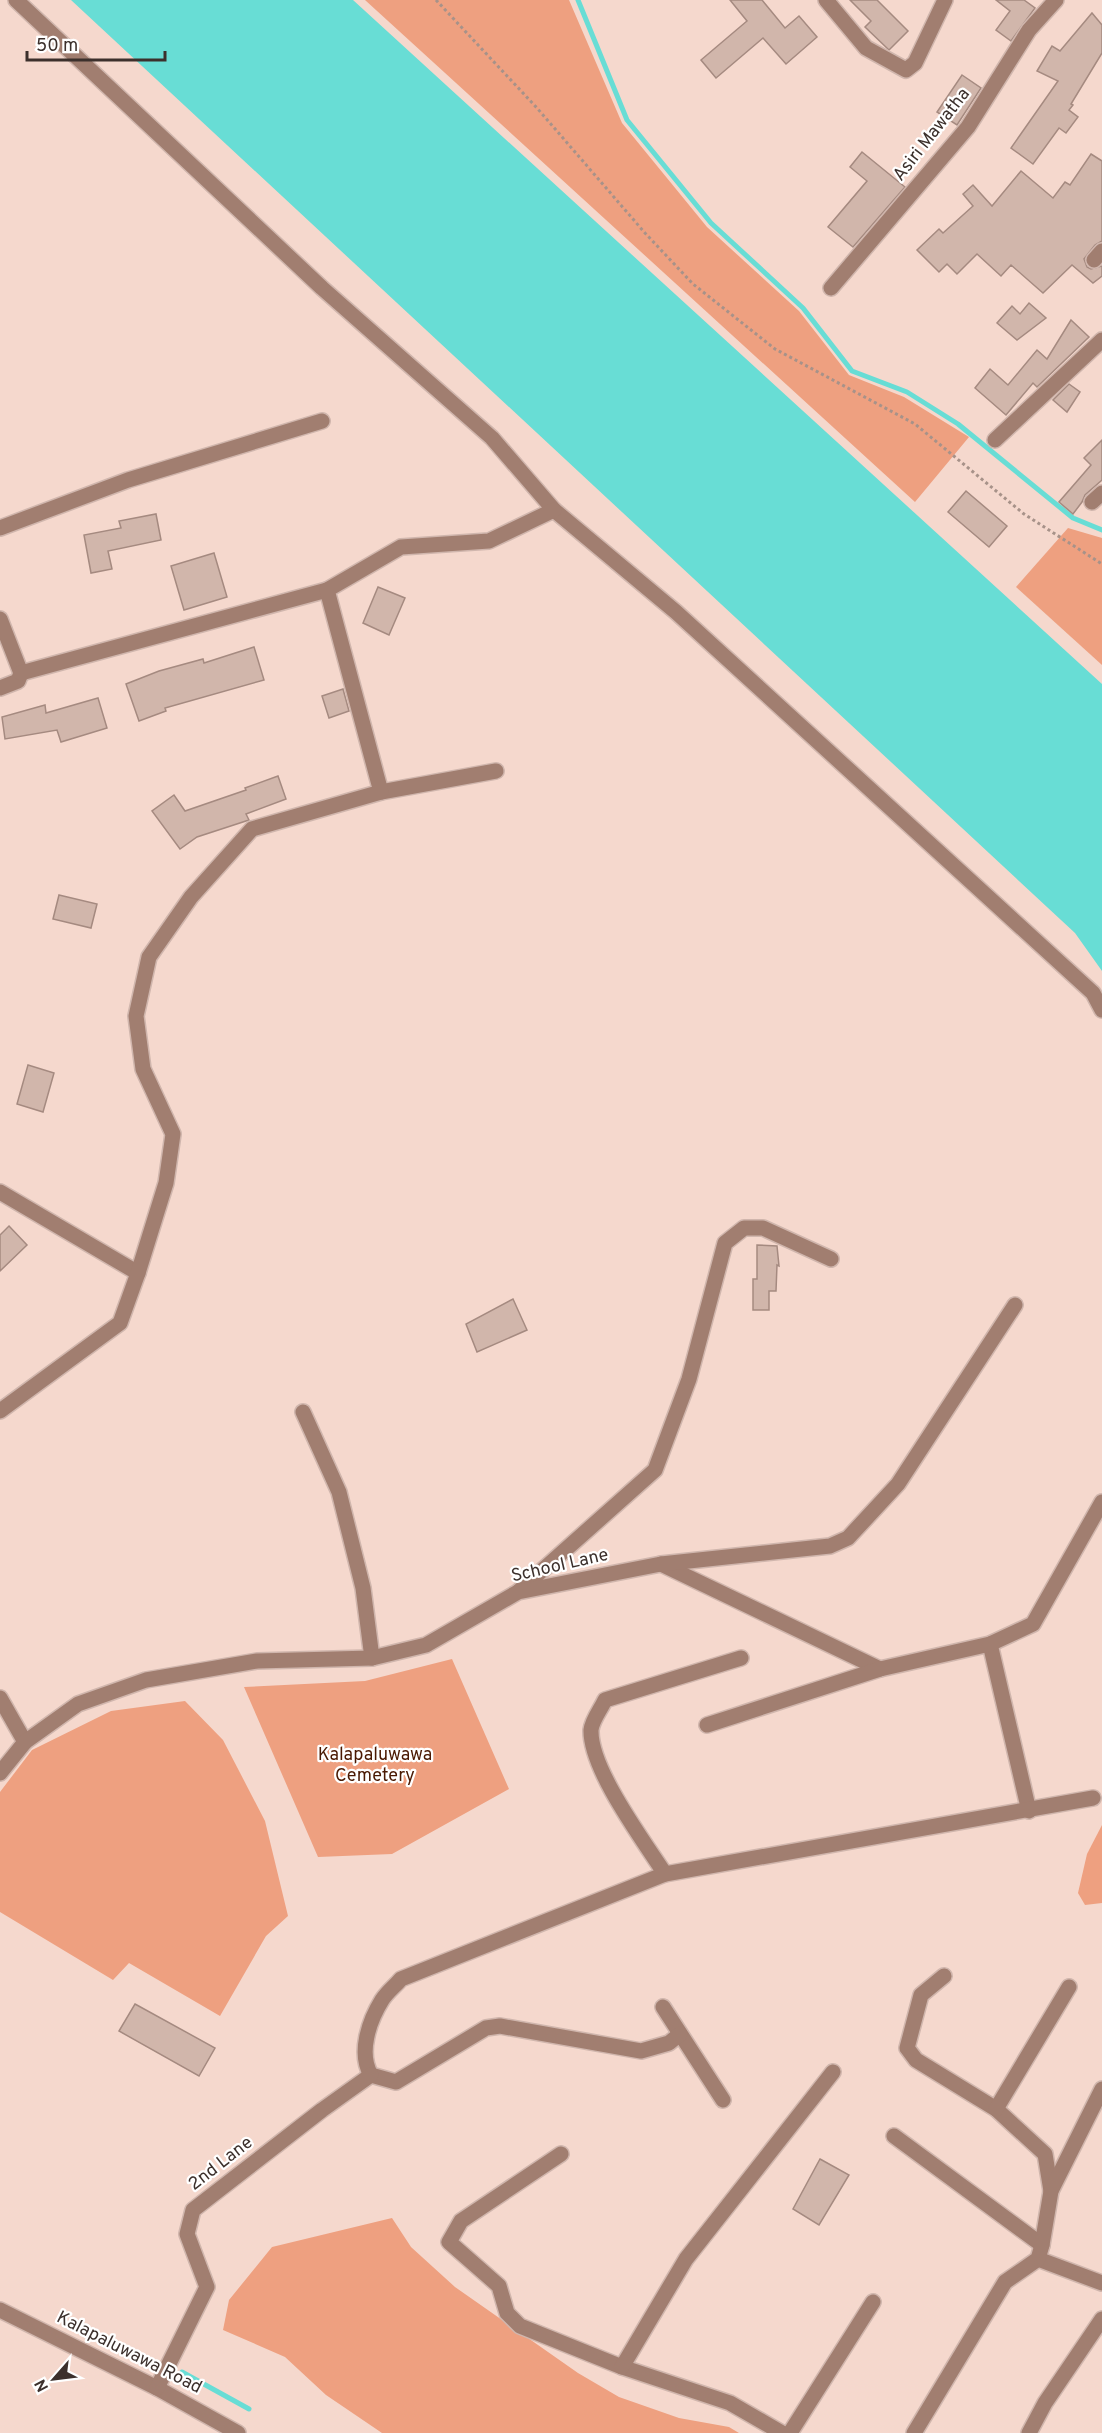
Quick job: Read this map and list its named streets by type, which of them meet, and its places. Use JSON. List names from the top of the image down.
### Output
{
  "streets": {
    "street": [
      "Asiri Mawatha",
      "School Lane",
      "2nd Lane",
      "Kalapaluwawa Road"
    ]
  },
  "crossings": [
    ["2nd Lane", "Kalapaluwawa Road"]
  ],
  "parks": ["Kalapaluwawa Cemetery"],
  "scale_bar": "50 m",
  "north": "bottom left"
}
